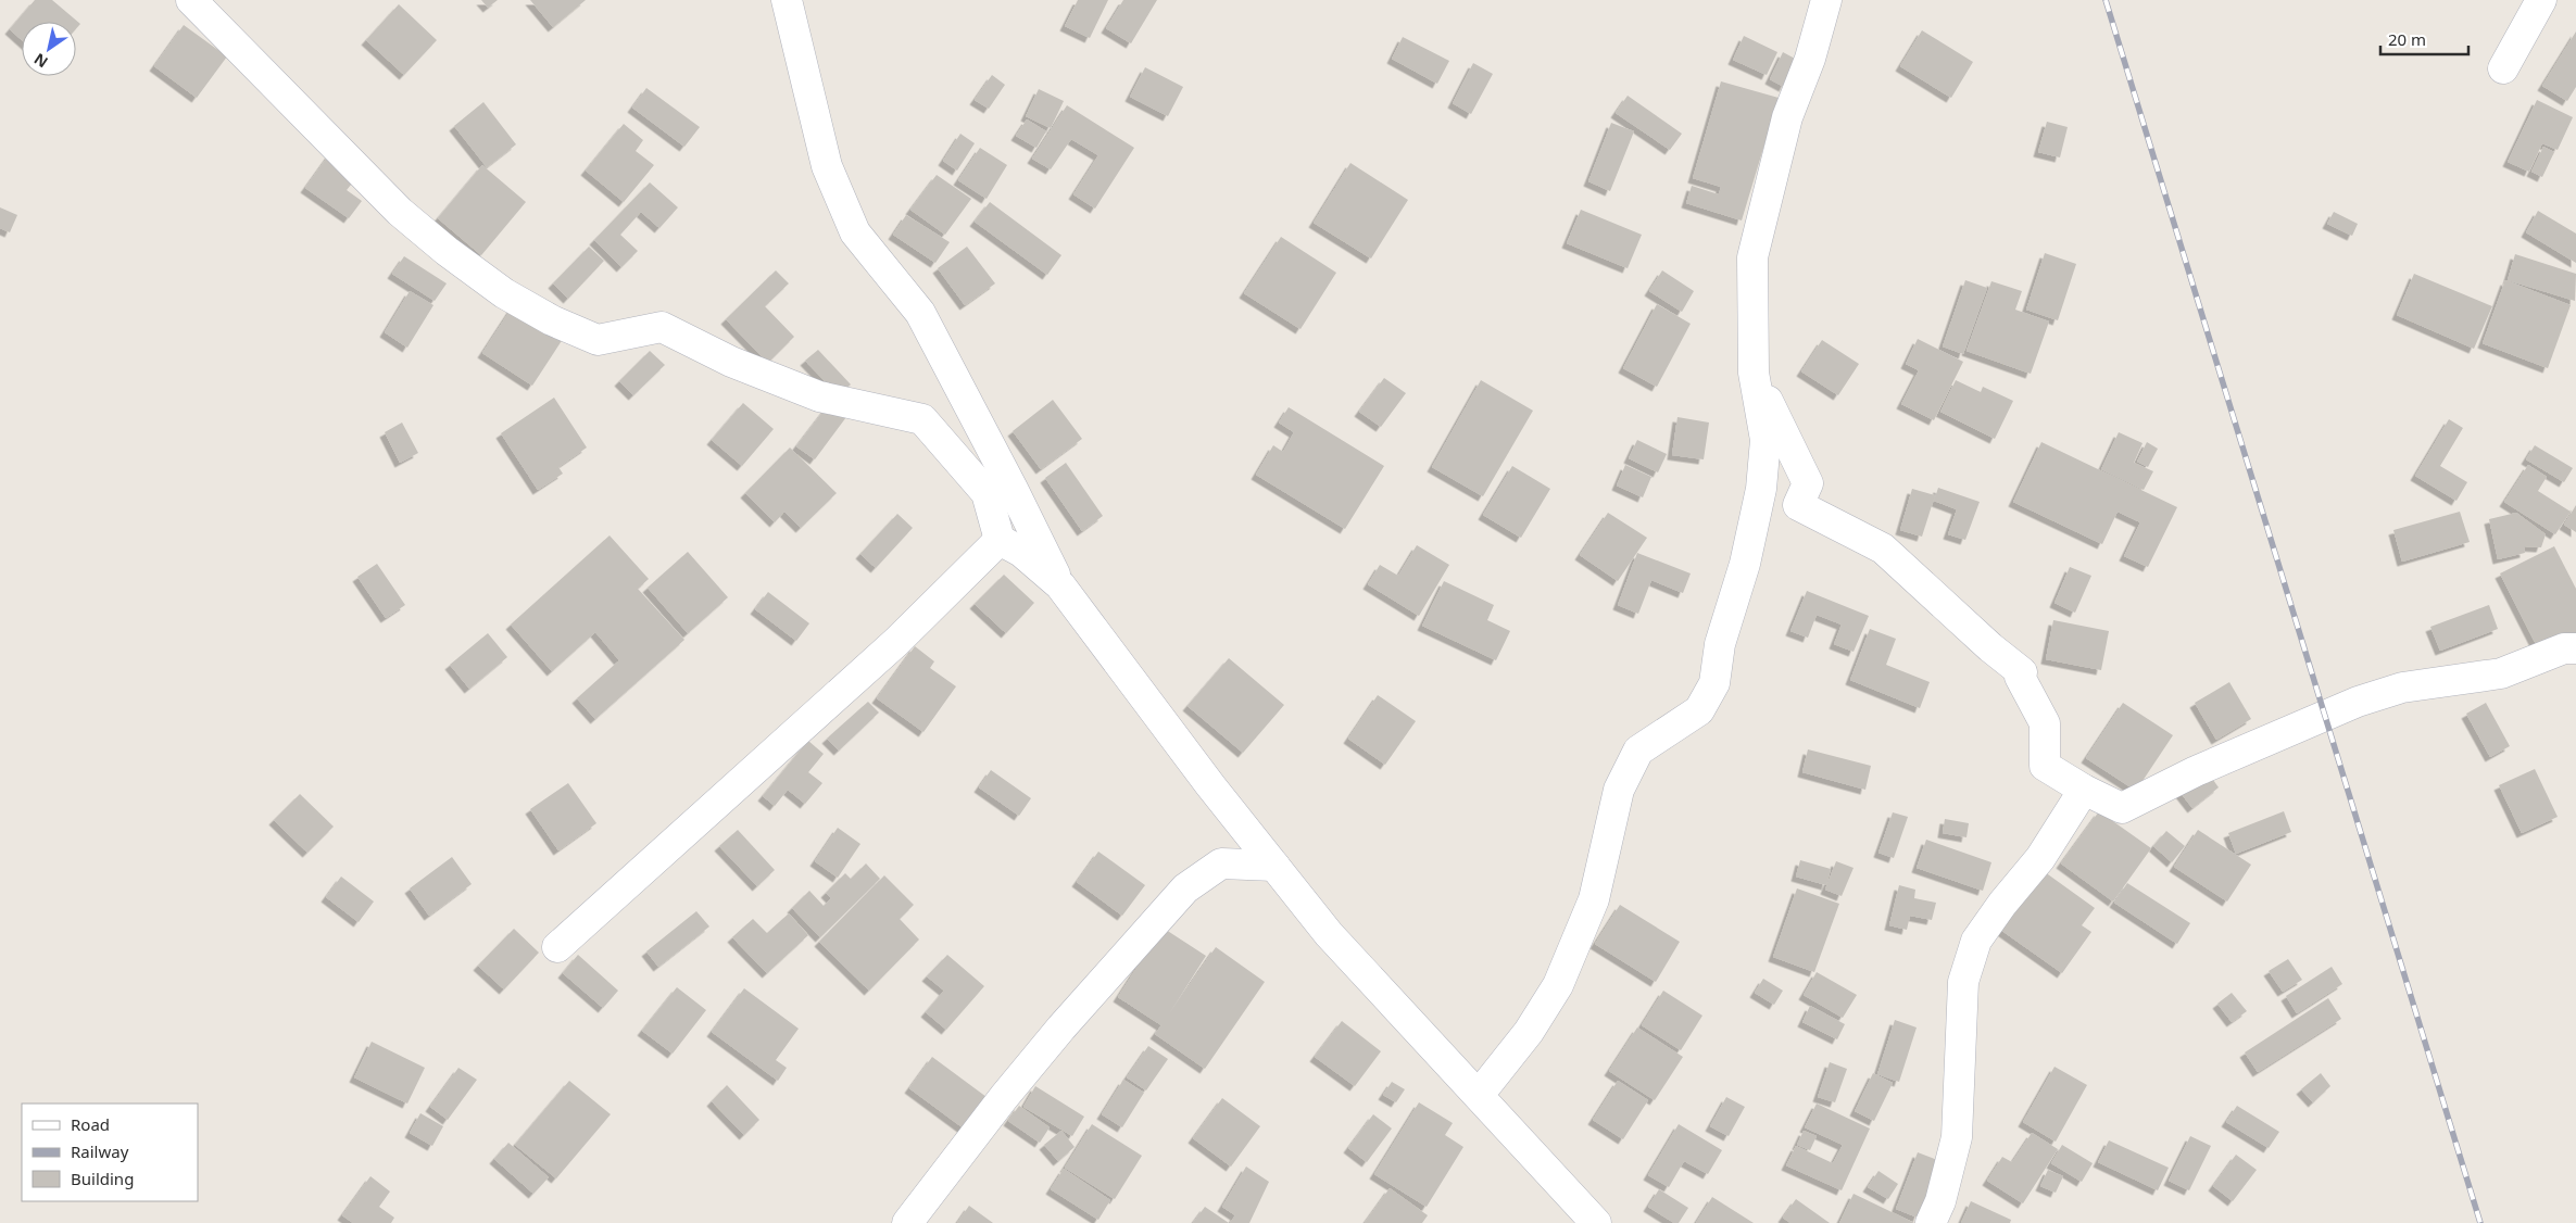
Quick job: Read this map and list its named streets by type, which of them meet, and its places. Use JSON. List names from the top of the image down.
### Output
{
  "legend": ["Road", "Railway", "Building"],
  "scale_bar": "20 m",
  "north": "bottom left"
}
